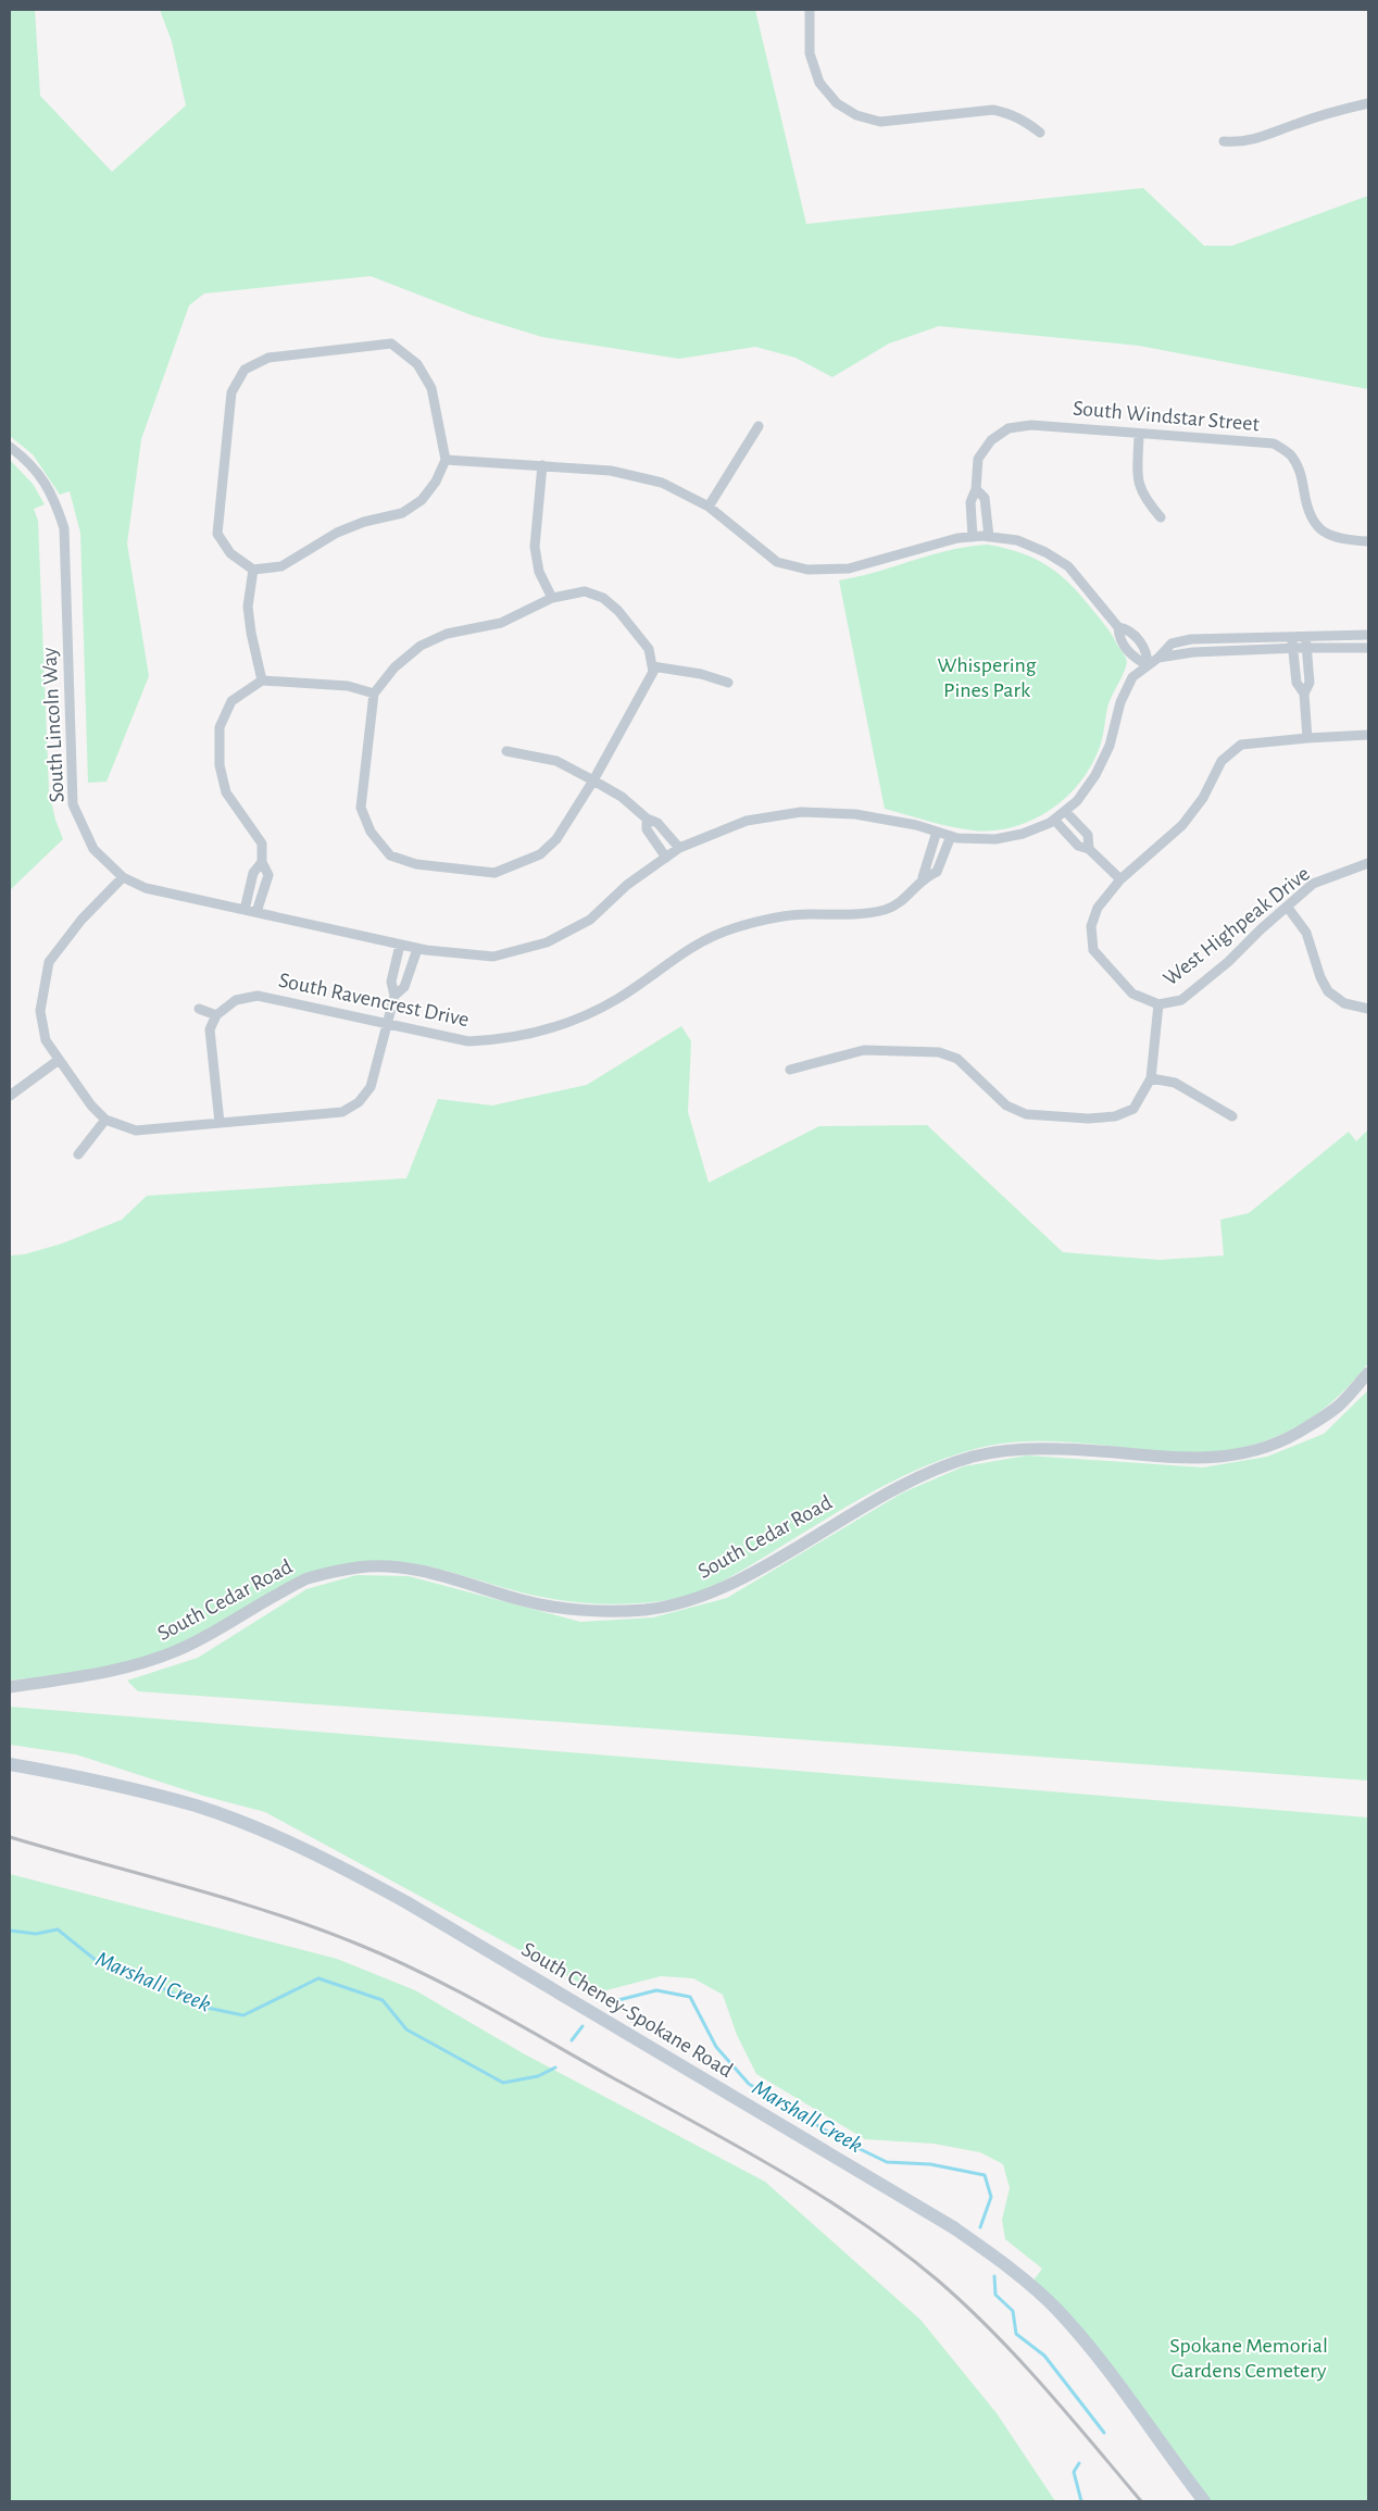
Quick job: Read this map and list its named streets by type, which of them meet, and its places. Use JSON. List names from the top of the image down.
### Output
{
  "streets": {
    "main road": ["South Cheney-Spokane Road"],
    "street": [
      "South Windstar Street",
      "South Lincoln Way",
      "West Highpeak Drive",
      "South Ravencrest Drive",
      "South Cedar Road"
    ]
  },
  "crossings": [
    ["South Lincoln Way", "South Ravencrest Drive"]
  ],
  "water": ["Marshall Creek"],
  "parks": ["Whispering Pines Park", "Spokane Memorial Gardens Cemetery"]
}
